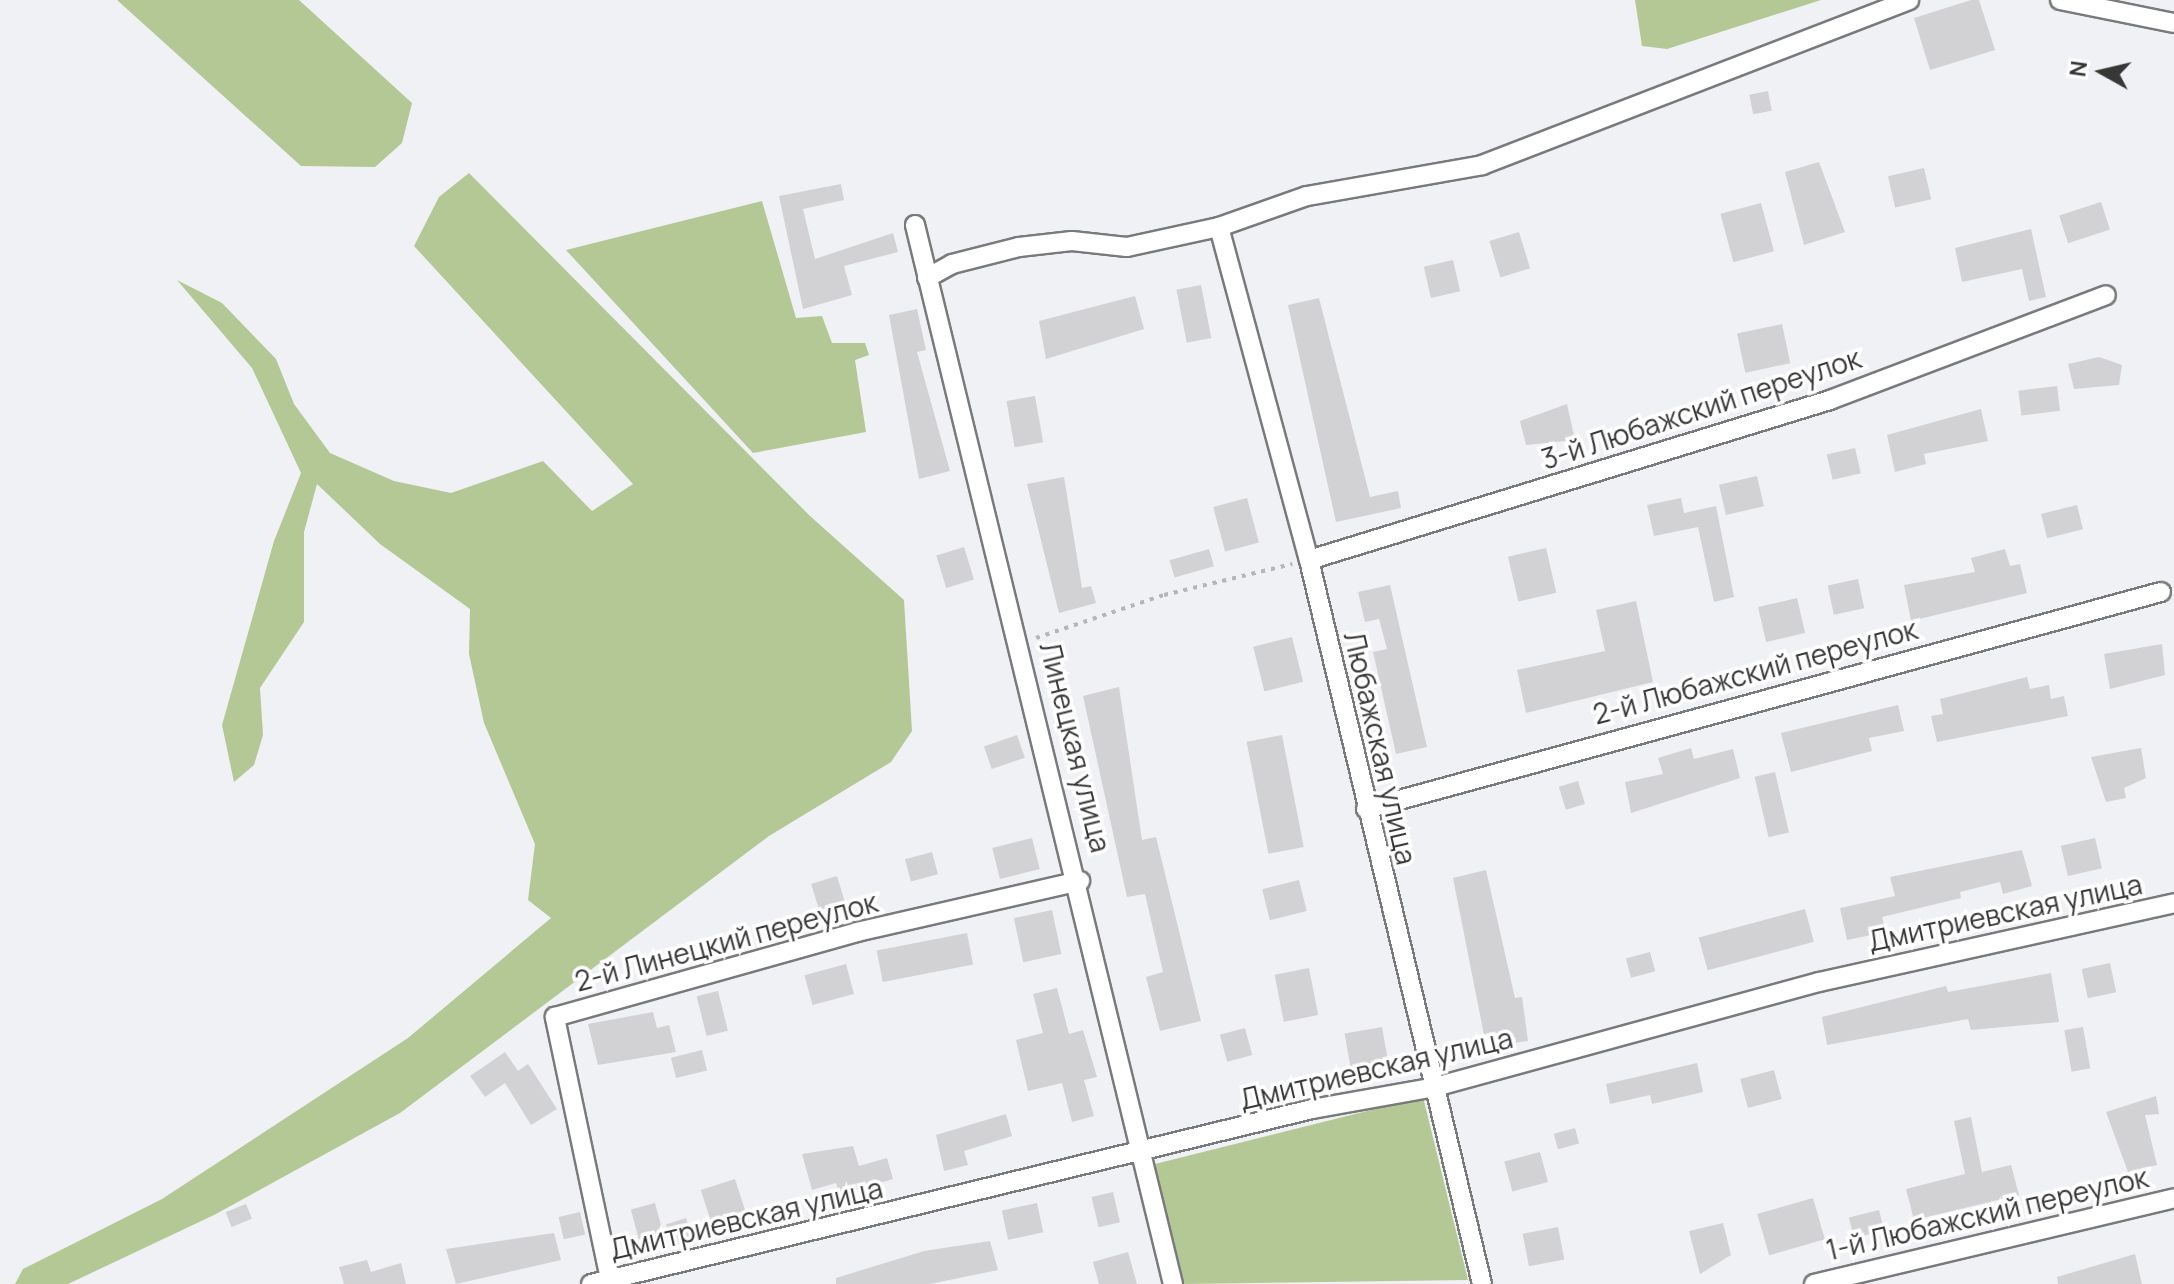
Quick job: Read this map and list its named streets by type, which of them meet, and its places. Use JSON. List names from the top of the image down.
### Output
{
  "streets": {
    "street": [
      "3-й Любажский переулок",
      "2-й Любажский переулок",
      "Линецкая улица",
      "Любажская улица",
      "Дмитриевская улица",
      "2-й Линецкий переулок",
      "1-й Любажский переулок"
    ]
  },
  "crossings": [
    ["3-й Любажский переулок", "Любажская улица"],
    ["2-й Любажский переулок", "Любажская улица"],
    ["Линецкая улица", "Дмитриевская улица"],
    ["Линецкая улица", "2-й Линецкий переулок"],
    ["Любажская улица", "Дмитриевская улица"],
    ["Дмитриевская улица", "2-й Линецкий переулок"]
  ],
  "north": "left"
}
